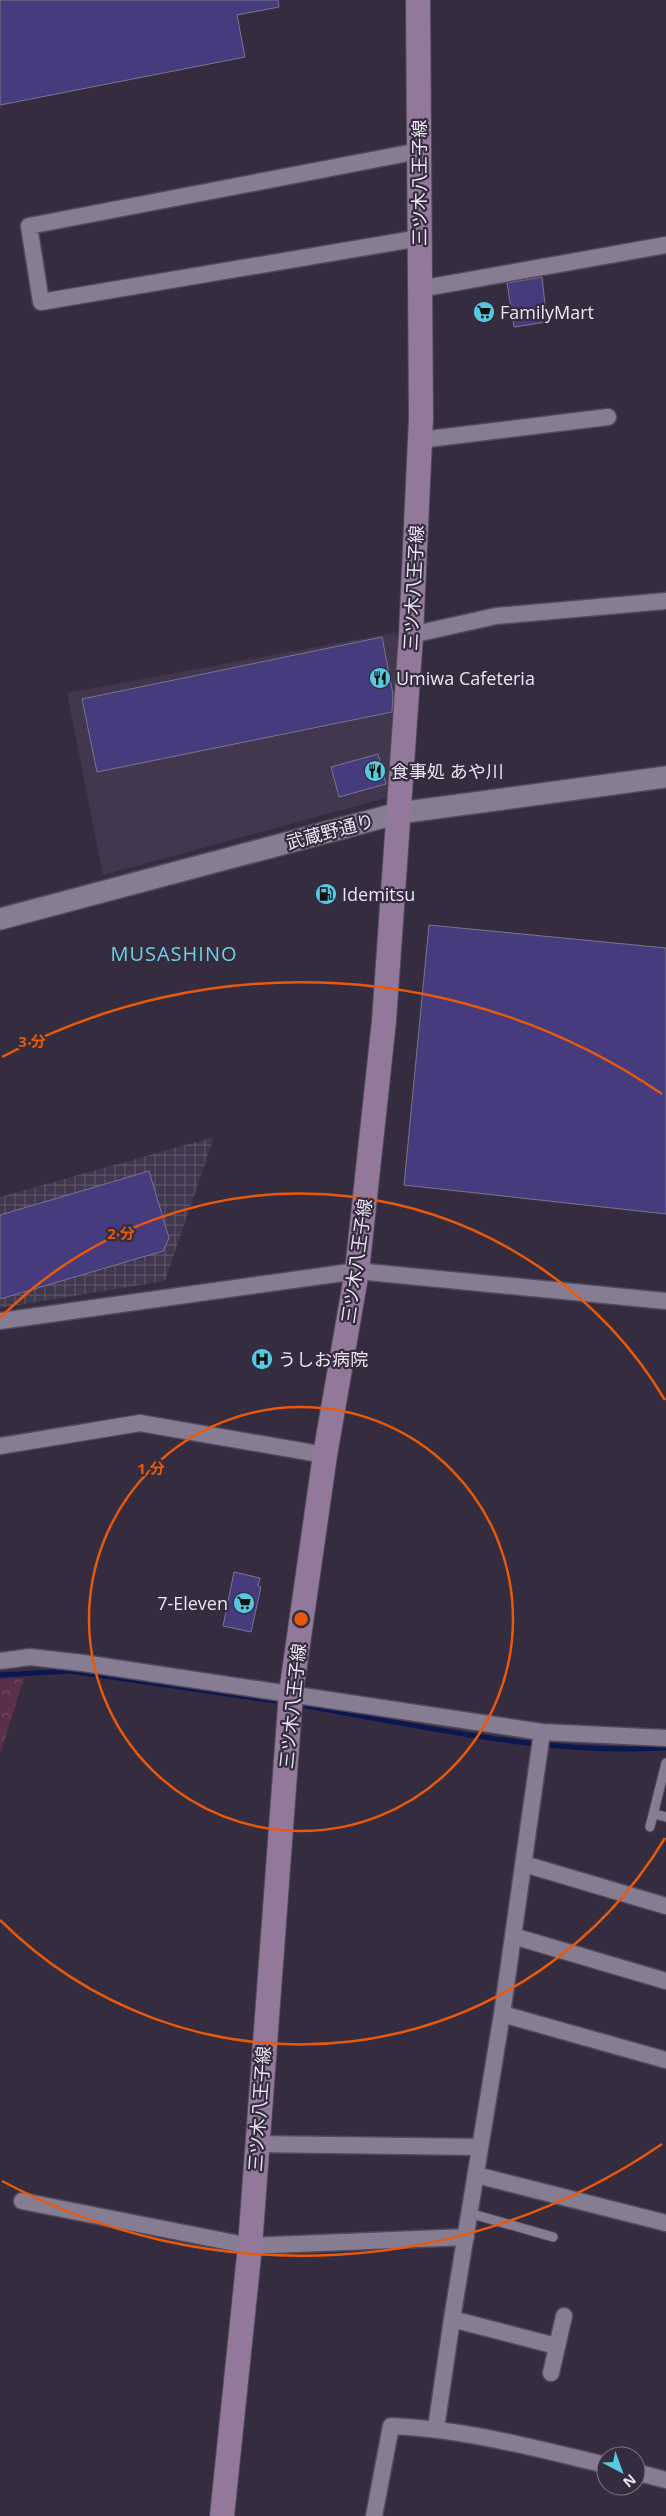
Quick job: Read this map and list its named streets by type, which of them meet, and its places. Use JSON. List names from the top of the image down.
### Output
{
  "streets": {
    "main road": ["三ツ木八王子線"],
    "street": ["武蔵野通り"]
  },
  "crossings": [
    ["三ツ木八王子線", "武蔵野通り"]
  ],
  "districts": ["MUSASHINO"],
  "places": {
    "supermarket": ["FamilyMart", "7-Eleven"],
    "restaurant": ["Umiwa Cafeteria", "食事処 あや川"],
    "fuel station": ["Idemitsu"],
    "hospital": ["うしお病院"]
  },
  "north": "bottom right",
  "rings": ["3 分", "2 分", "1 分"]
}
